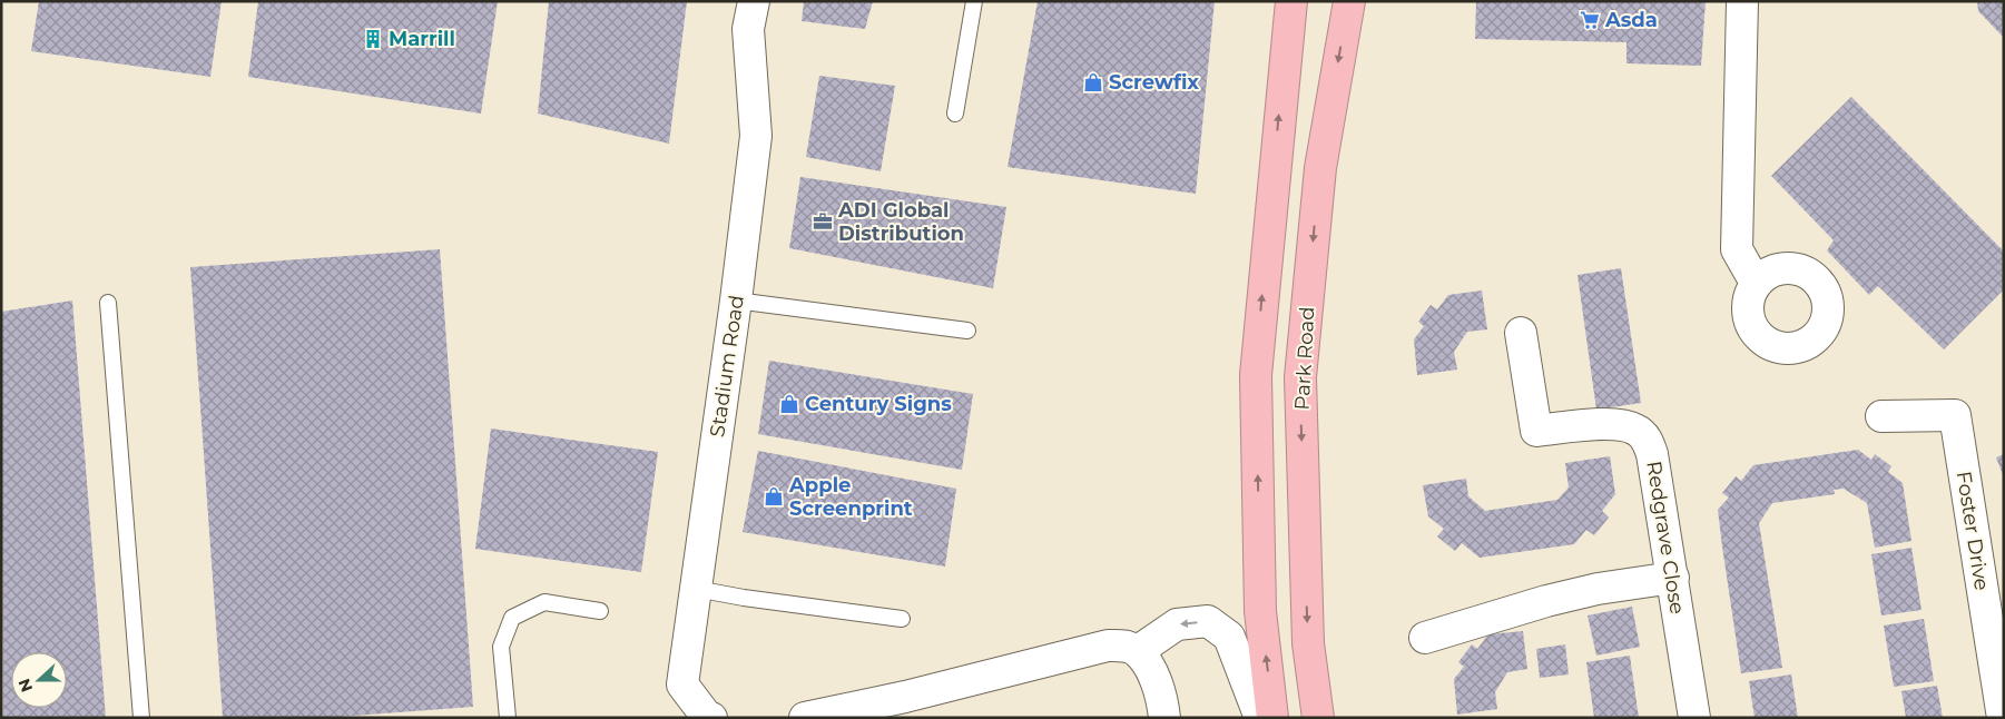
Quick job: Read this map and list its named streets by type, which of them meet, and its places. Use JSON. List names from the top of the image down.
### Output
{
  "streets": {
    "highway": ["Park Road"],
    "street": ["Stadium Road", "Foster Drive", "Redgrave Close"]
  },
  "places": {
    "supermarket": ["Asda"],
    "building": ["Marrill"],
    "shop": ["Screwfix", "Century Signs", "Apple Screenprint"],
    "office": ["ADI Global Distribution"]
  },
  "north": "left"
}
